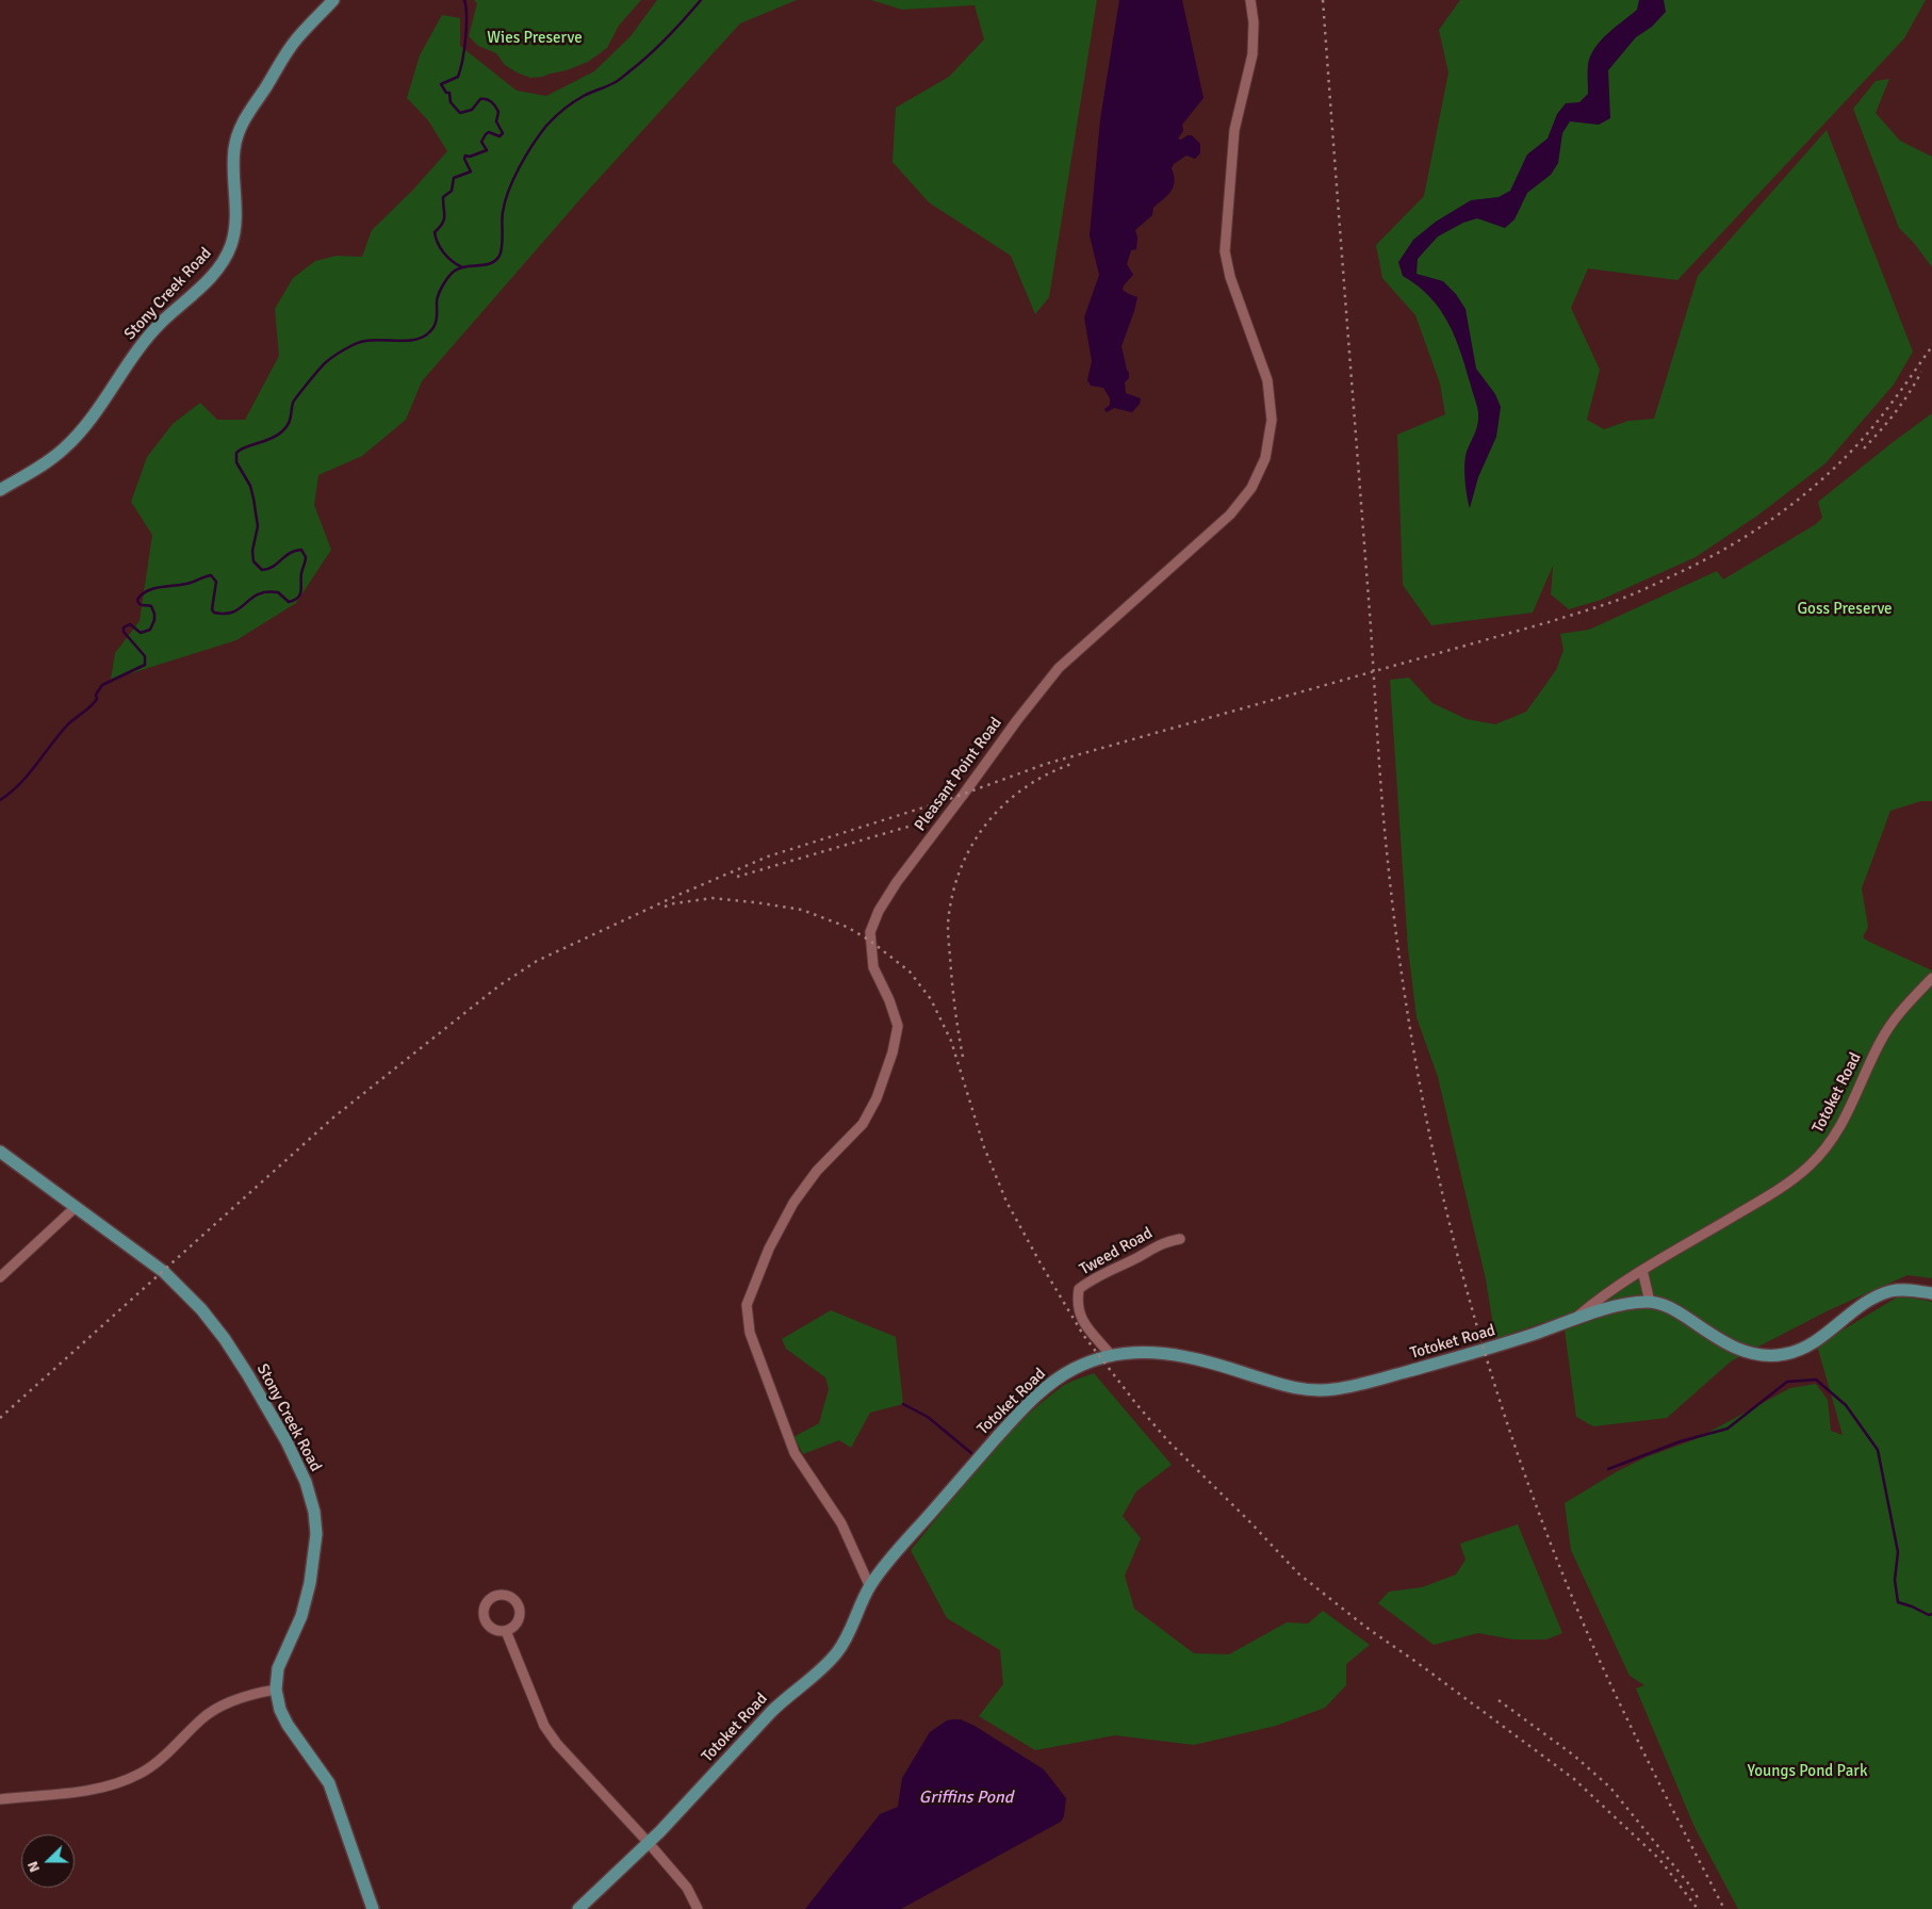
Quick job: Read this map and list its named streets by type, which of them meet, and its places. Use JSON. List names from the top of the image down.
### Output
{
  "streets": {
    "main road": ["Stony Creek Road", "Totoket Road"],
    "street": ["Pleasant Point Road", "Tweed Road"]
  },
  "crossings": [
    ["Pleasant Point Road", "Totoket Road"],
    ["Totoket Road", "Tweed Road"]
  ],
  "water": ["Griffins Pond"],
  "parks": ["Wies Preserve", "Goss Preserve", "Youngs Pond Park"],
  "north": "left"
}
